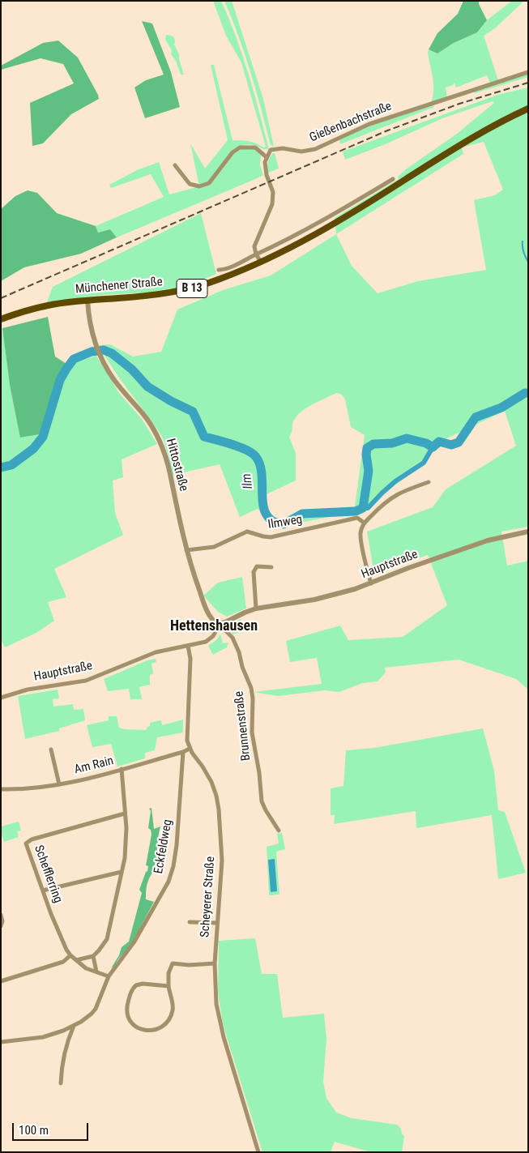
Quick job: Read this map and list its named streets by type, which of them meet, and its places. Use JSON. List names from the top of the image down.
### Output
{
  "streets": {
    "main road": ["Münchener Straße", "B 13"],
    "street": [
      "Gießenbachstraße",
      "Hittostraße",
      "Ilmweg",
      "Hauptstraße",
      "Brunnenstraße",
      "Am Rain",
      "Eckfeldweg",
      "Schefflerring",
      "Scheyerer Straße"
    ]
  },
  "crossings": [
    ["Münchener Straße", "B 13"],
    ["Münchener Straße", "Hittostraße"],
    ["Hittostraße", "Ilmweg"],
    ["Hittostraße", "Hauptstraße"],
    ["Hittostraße", "Brunnenstraße"],
    ["Hauptstraße", "Brunnenstraße"],
    ["Hauptstraße", "Scheyerer Straße"],
    ["Am Rain", "Eckfeldweg"],
    ["Am Rain", "Scheyerer Straße"],
    ["Eckfeldweg", "Schefflerring"]
  ],
  "districts": ["Hettenshausen"],
  "water": ["Ilm"],
  "scale_bar": "100 m"
}
